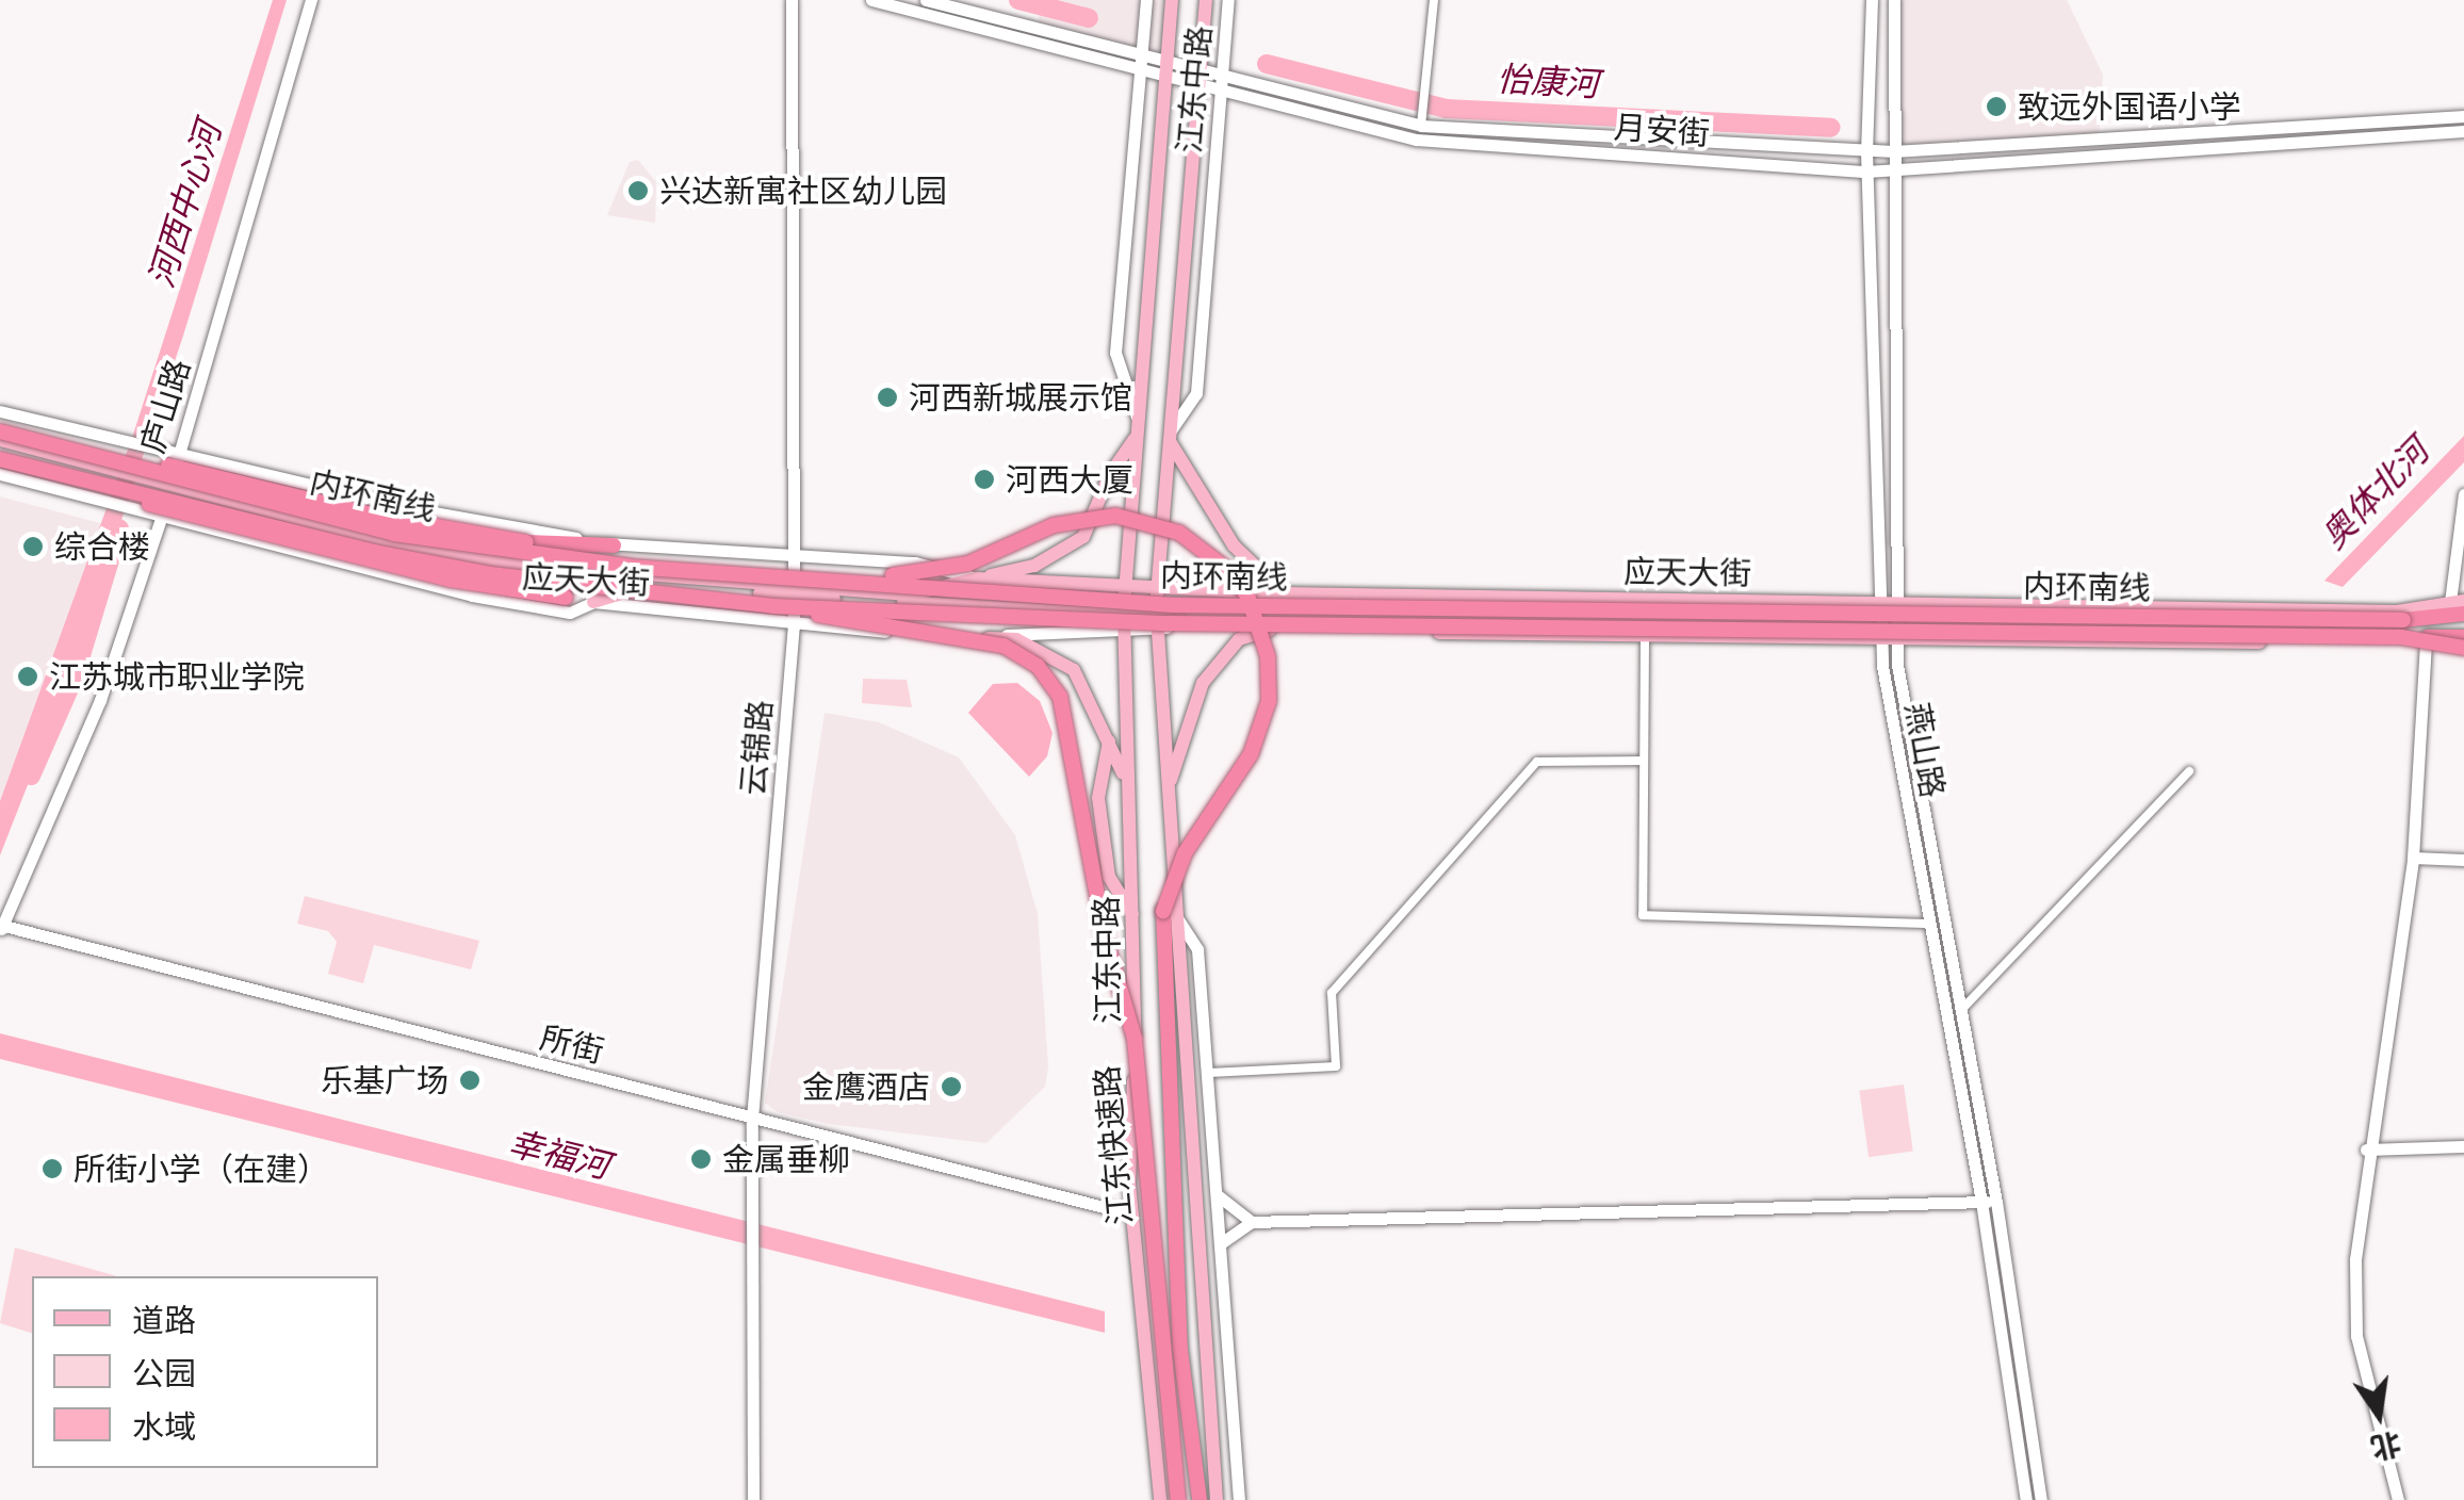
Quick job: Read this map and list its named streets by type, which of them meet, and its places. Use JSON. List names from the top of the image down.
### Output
{
  "streets": {
    "highway": ["内环南线", "江东快速路"],
    "main road": ["江东中路", "应天大街"],
    "street": [
      "月安街",
      "庐山路",
      "云锦路",
      "燕山路",
      "所街"
    ]
  },
  "crossings": [
    ["江东中路", "月安街"],
    ["江东中路", "应天大街"],
    ["江东中路", "所街"],
    ["江东中路", "江东快速路"],
    ["月安街", "燕山路"],
    ["庐山路", "应天大街"],
    ["庐山路", "所街"],
    ["内环南线", "应天大街"],
    ["内环南线", "江东快速路"],
    ["应天大街", "云锦路"],
    ["应天大街", "燕山路"],
    ["云锦路", "所街"]
  ],
  "water": [
    "怡康河",
    "河西中心河",
    "奥体北河",
    "幸福河"
  ],
  "places": [
    "致远外国语小学",
    "兴达新寓社区幼儿园",
    "河西新城展示馆",
    "河西大厦",
    "综合楼",
    "江苏城市职业学院",
    "乐基广场",
    "金鹰酒店",
    "金属垂柳",
    "所街小学（在建）"
  ],
  "legend": ["道路", "公园", "水域"],
  "north": "bottom"
}
